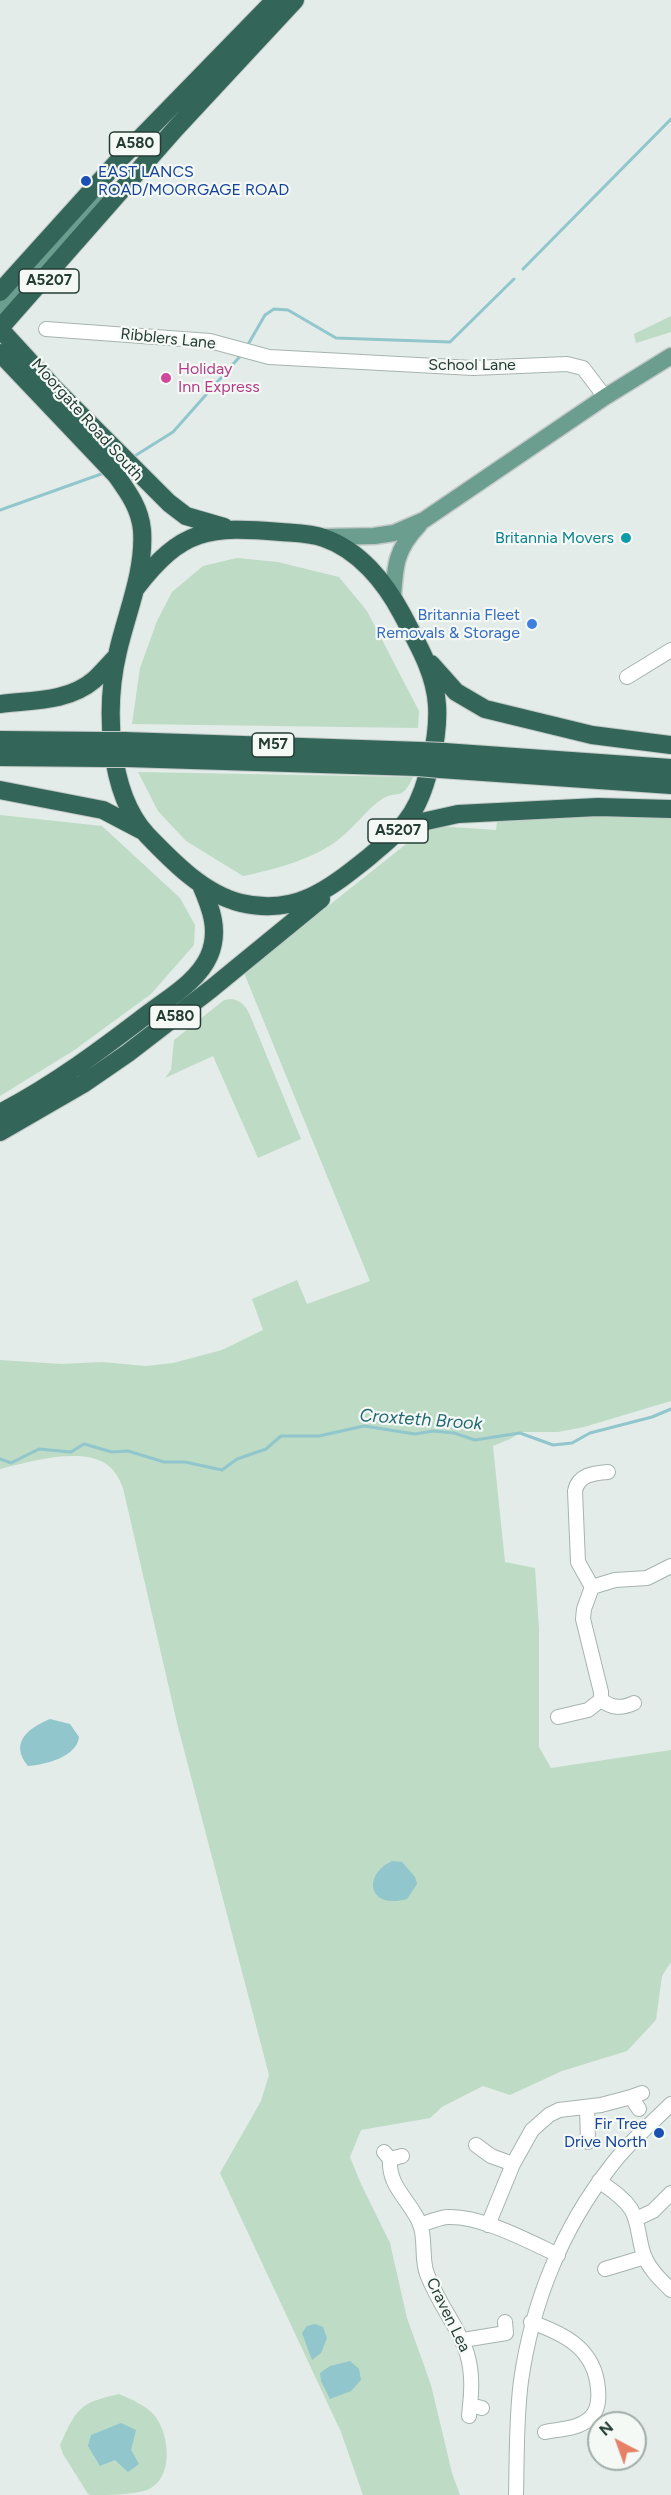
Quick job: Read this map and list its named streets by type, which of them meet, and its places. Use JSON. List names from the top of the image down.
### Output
{
  "streets": {
    "highway": [
      "A580",
      "A5207",
      "Moorgate Road South",
      "M57"
    ],
    "street": ["Ribblers Lane", "School Lane", "Craven Lea"]
  },
  "crossings": [
    ["A580", "A5207"],
    ["A5207", "Moorgate Road South"],
    ["Ribblers Lane", "School Lane"]
  ],
  "water": ["Croxteth Brook"],
  "places": [
    "EAST LANCS ROAD/MOORGAGE ROAD",
    "Holiday Inn Express",
    "Britannia Movers",
    "Britannia Fleet Removals & Storage",
    "Fir Tree Drive North"
  ],
  "north": "top left"
}
